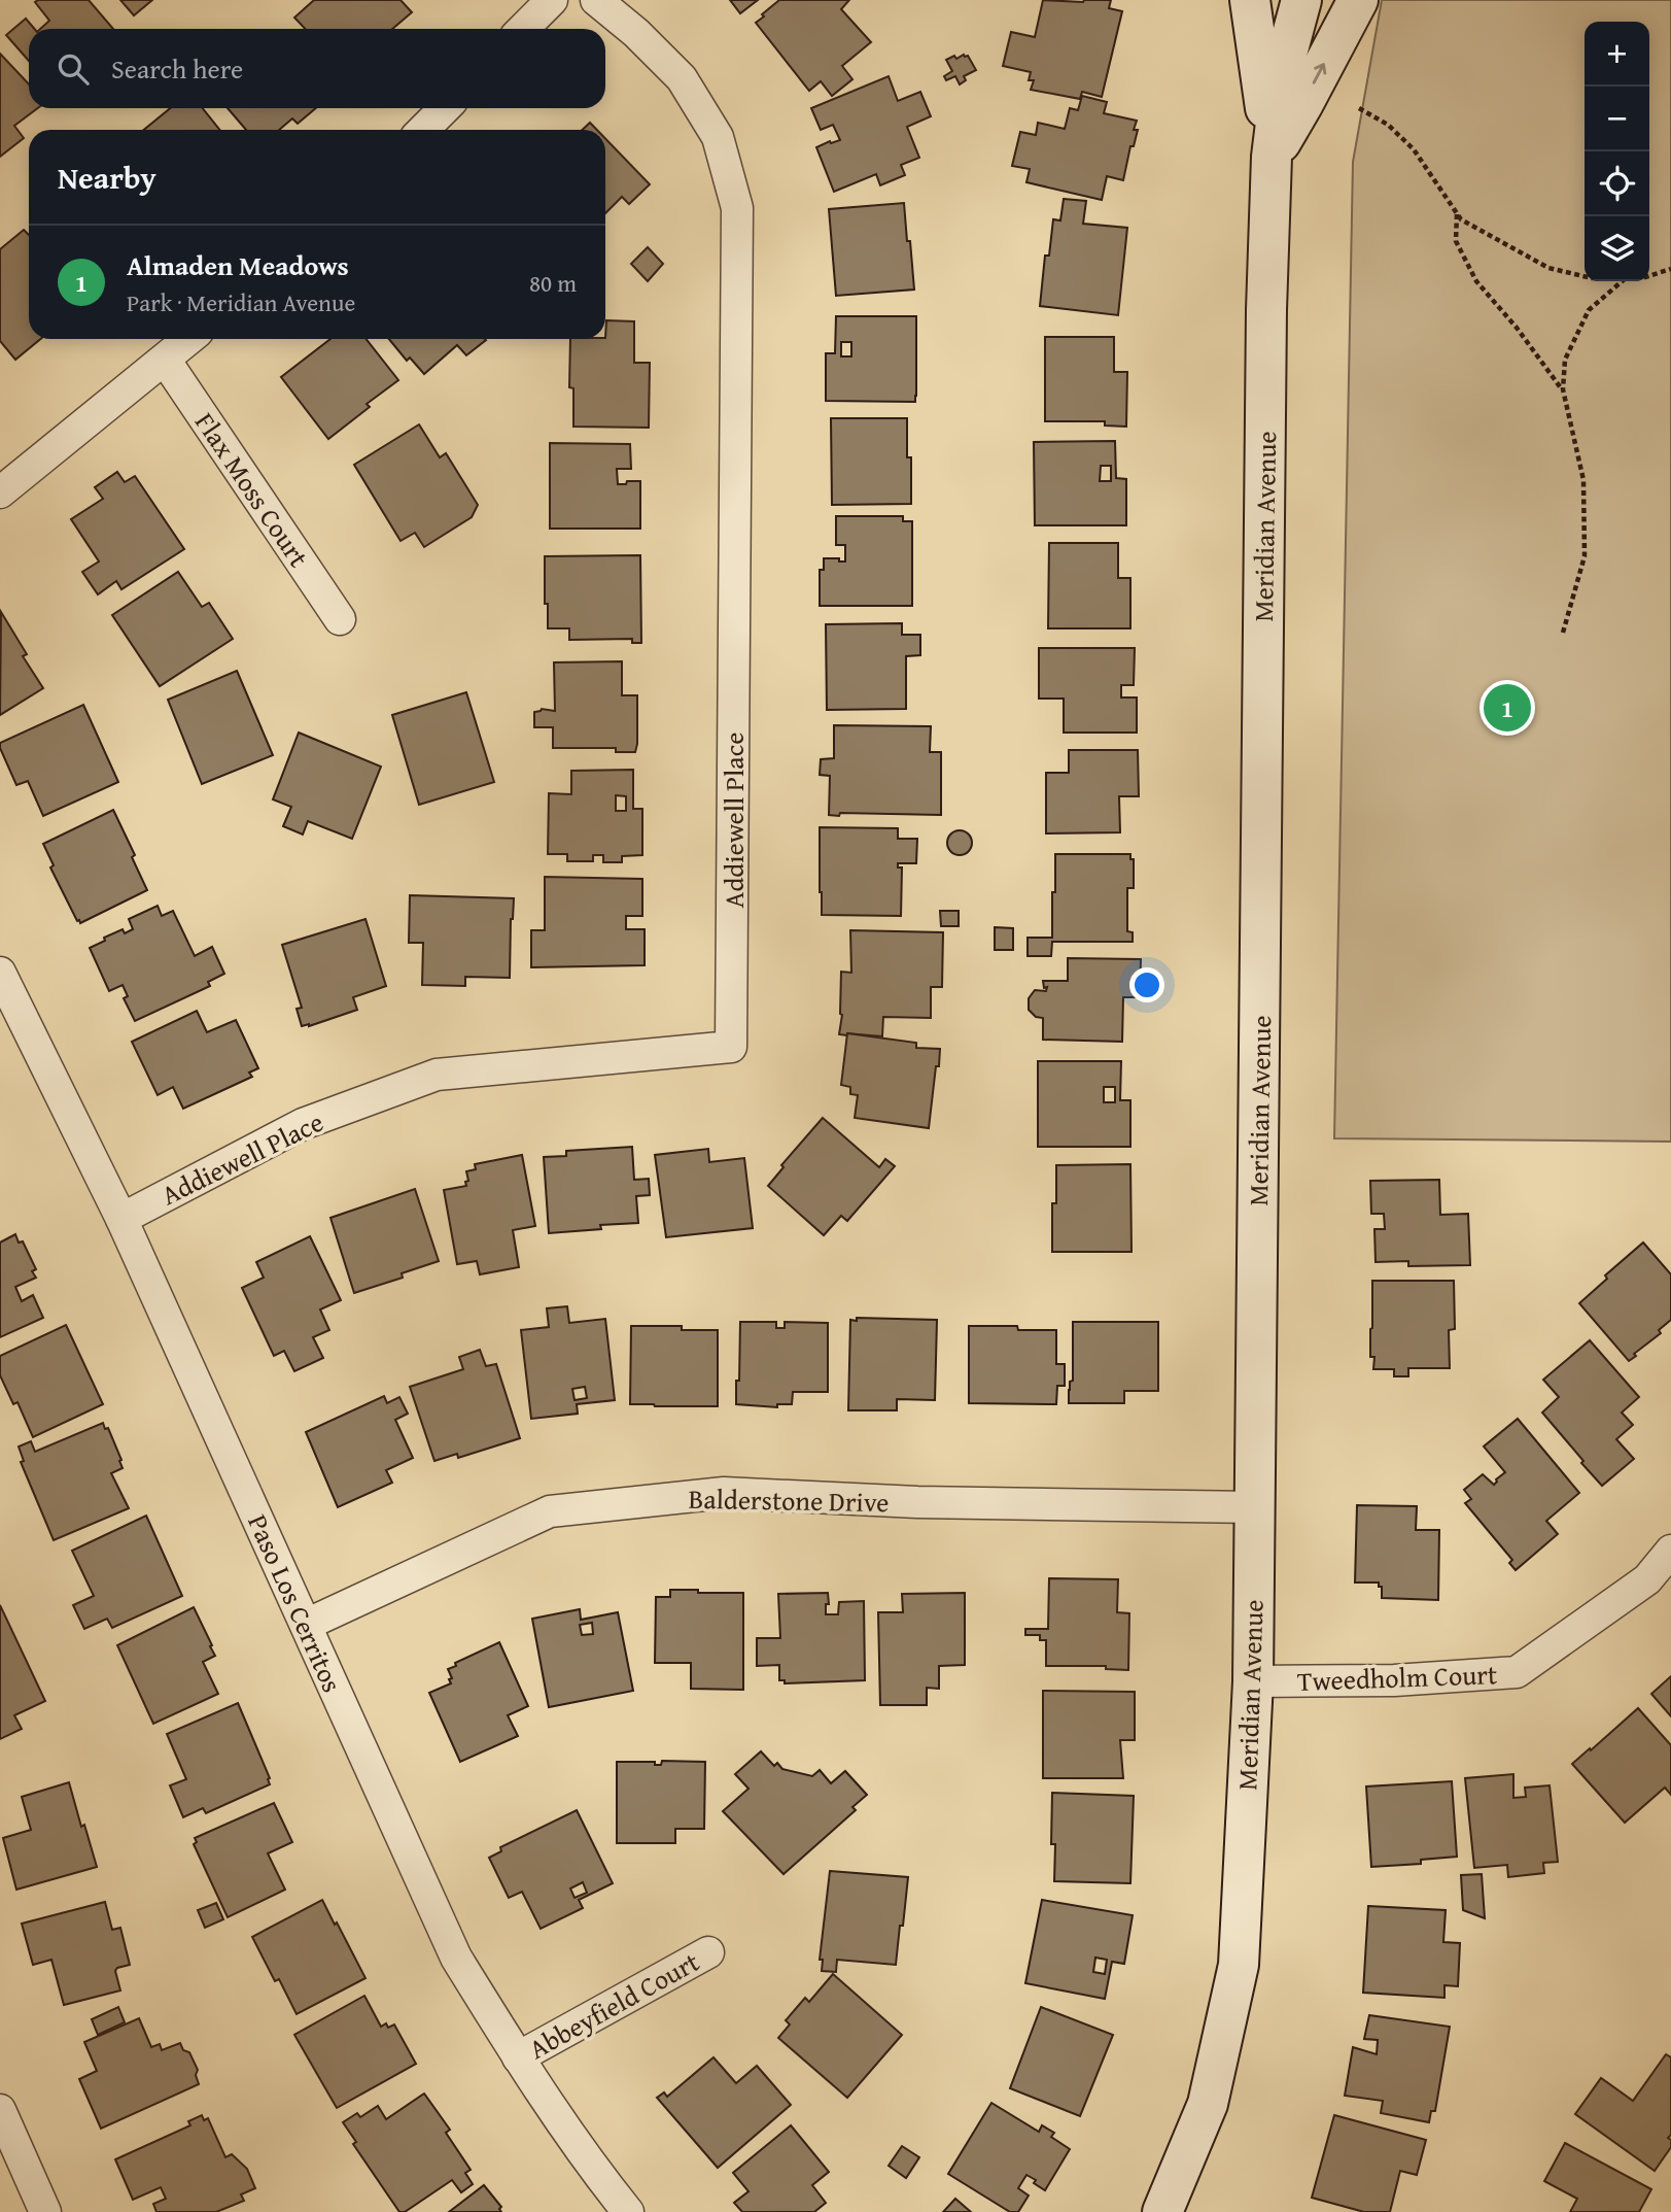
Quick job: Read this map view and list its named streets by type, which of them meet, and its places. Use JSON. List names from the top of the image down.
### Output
{
  "streets": {
    "street": [
      "Flax Moss Court",
      "Meridian Avenue",
      "Addiewell Place",
      "Balderstone Drive",
      "Paso Los Cerritos",
      "Tweedholm Court",
      "Abbeyfield Court"
    ]
  },
  "crossings": [
    ["Meridian Avenue", "Balderstone Drive"],
    ["Meridian Avenue", "Tweedholm Court"],
    ["Addiewell Place", "Paso Los Cerritos"],
    ["Balderstone Drive", "Paso Los Cerritos"],
    ["Paso Los Cerritos", "Abbeyfield Court"]
  ],
  "page": {
    "map_buttons": ["+", "−"],
    "search": "Search here",
    "heading": "Nearby",
    "list": [
      {
        "mark": "1",
        "name": "Almaden Meadows",
        "note": "Park · Meridian Avenue",
        "value": "80 m"
      }
    ],
    "pins": "1"
  }
}
